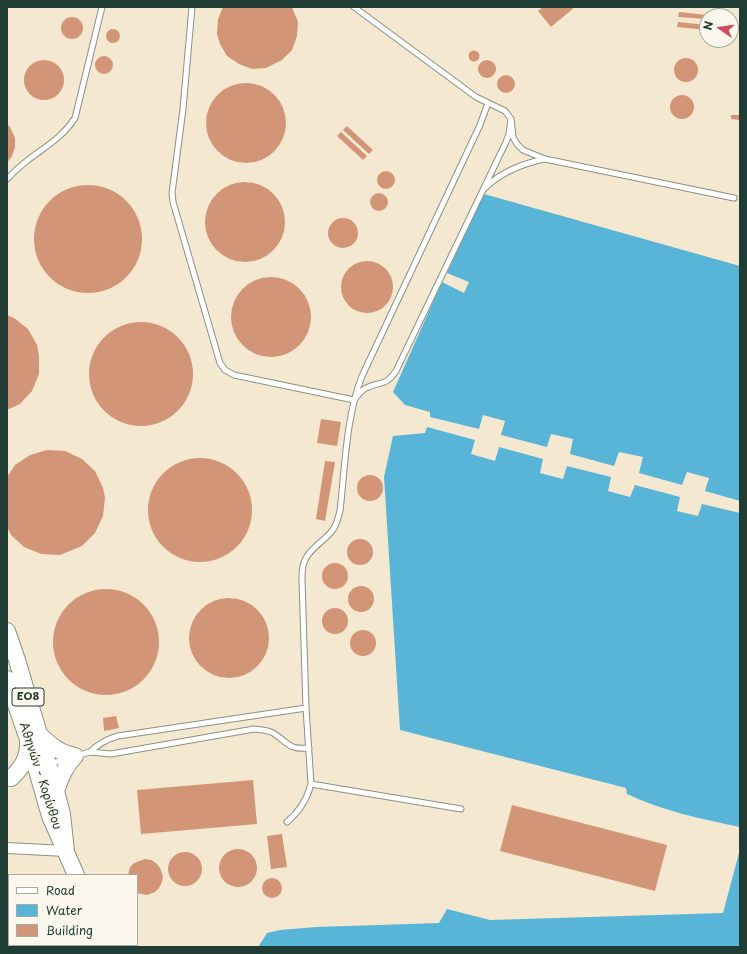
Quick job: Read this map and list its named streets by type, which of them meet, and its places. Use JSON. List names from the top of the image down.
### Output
{
  "streets": {
    "main road": ["ΕΟ8", "Αθηνών - Κορίνθου"]
  },
  "legend": ["Road", "Water", "Building"],
  "north": "left"
}
